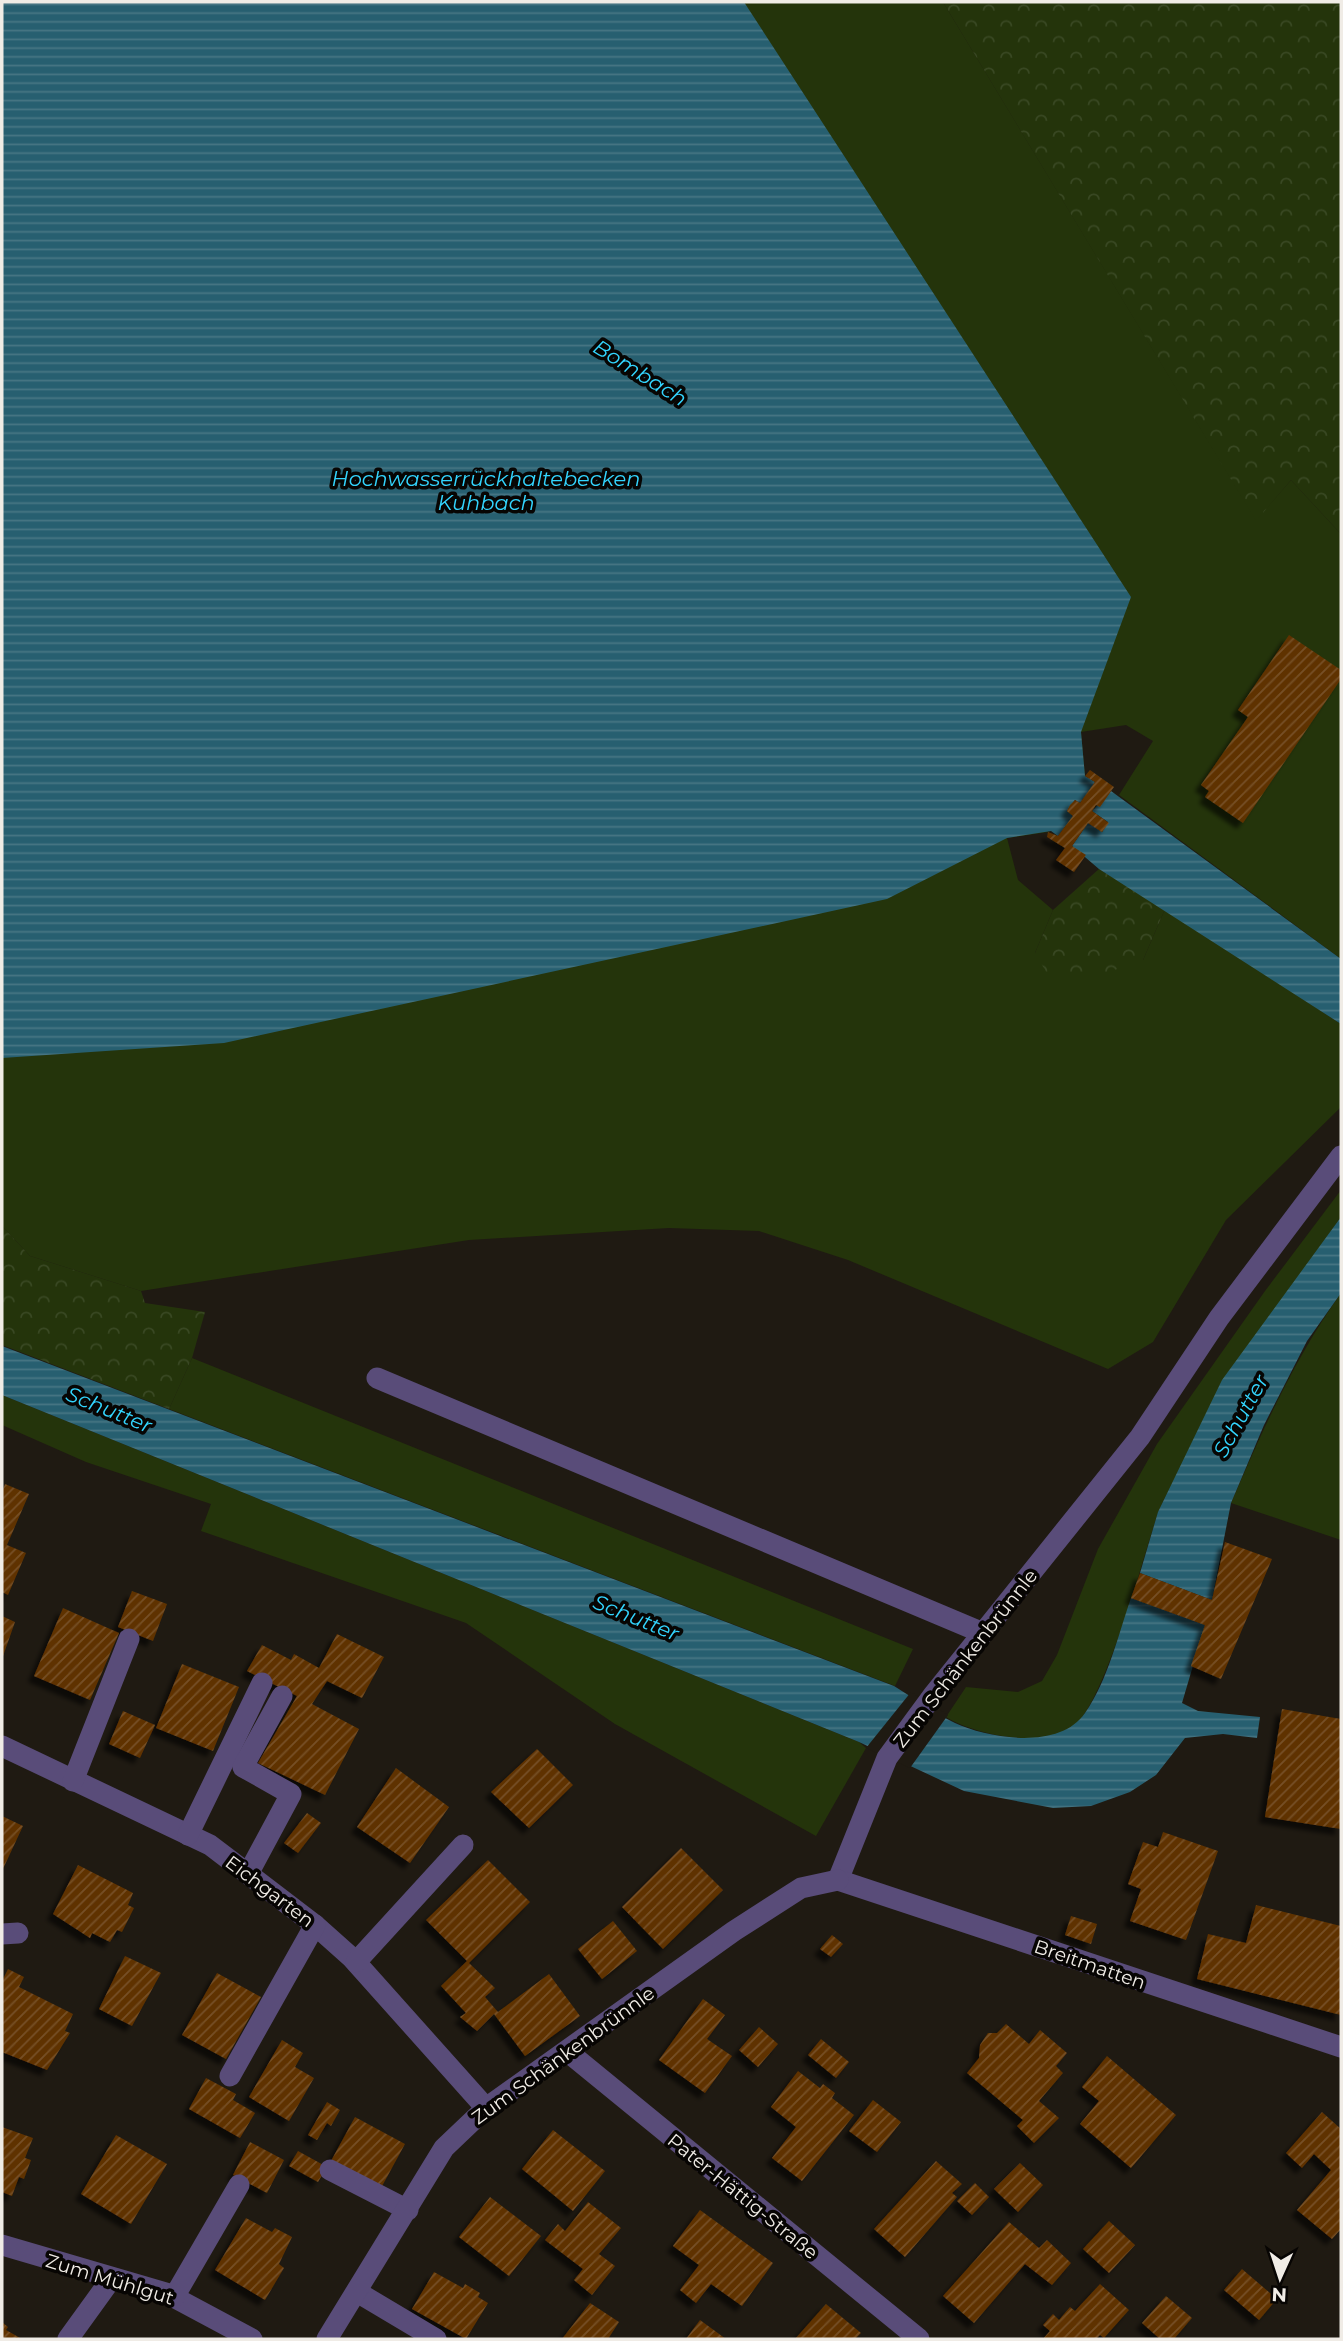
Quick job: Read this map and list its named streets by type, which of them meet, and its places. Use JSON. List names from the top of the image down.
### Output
{
  "streets": {
    "street": [
      "Zum Schänkenbrünnle",
      "Eichgarten",
      "Breitmatten",
      "Pater-Hättig-Straße",
      "Zum Mühlgut"
    ]
  },
  "crossings": [
    ["Zum Schänkenbrünnle", "Eichgarten"],
    ["Zum Schänkenbrünnle", "Breitmatten"],
    ["Zum Schänkenbrünnle", "Pater-Hättig-Straße"]
  ],
  "water": ["Bombach", "Hochwasserrückhaltebecken Kuhbach", "Schutter"],
  "north": "bottom"
}
